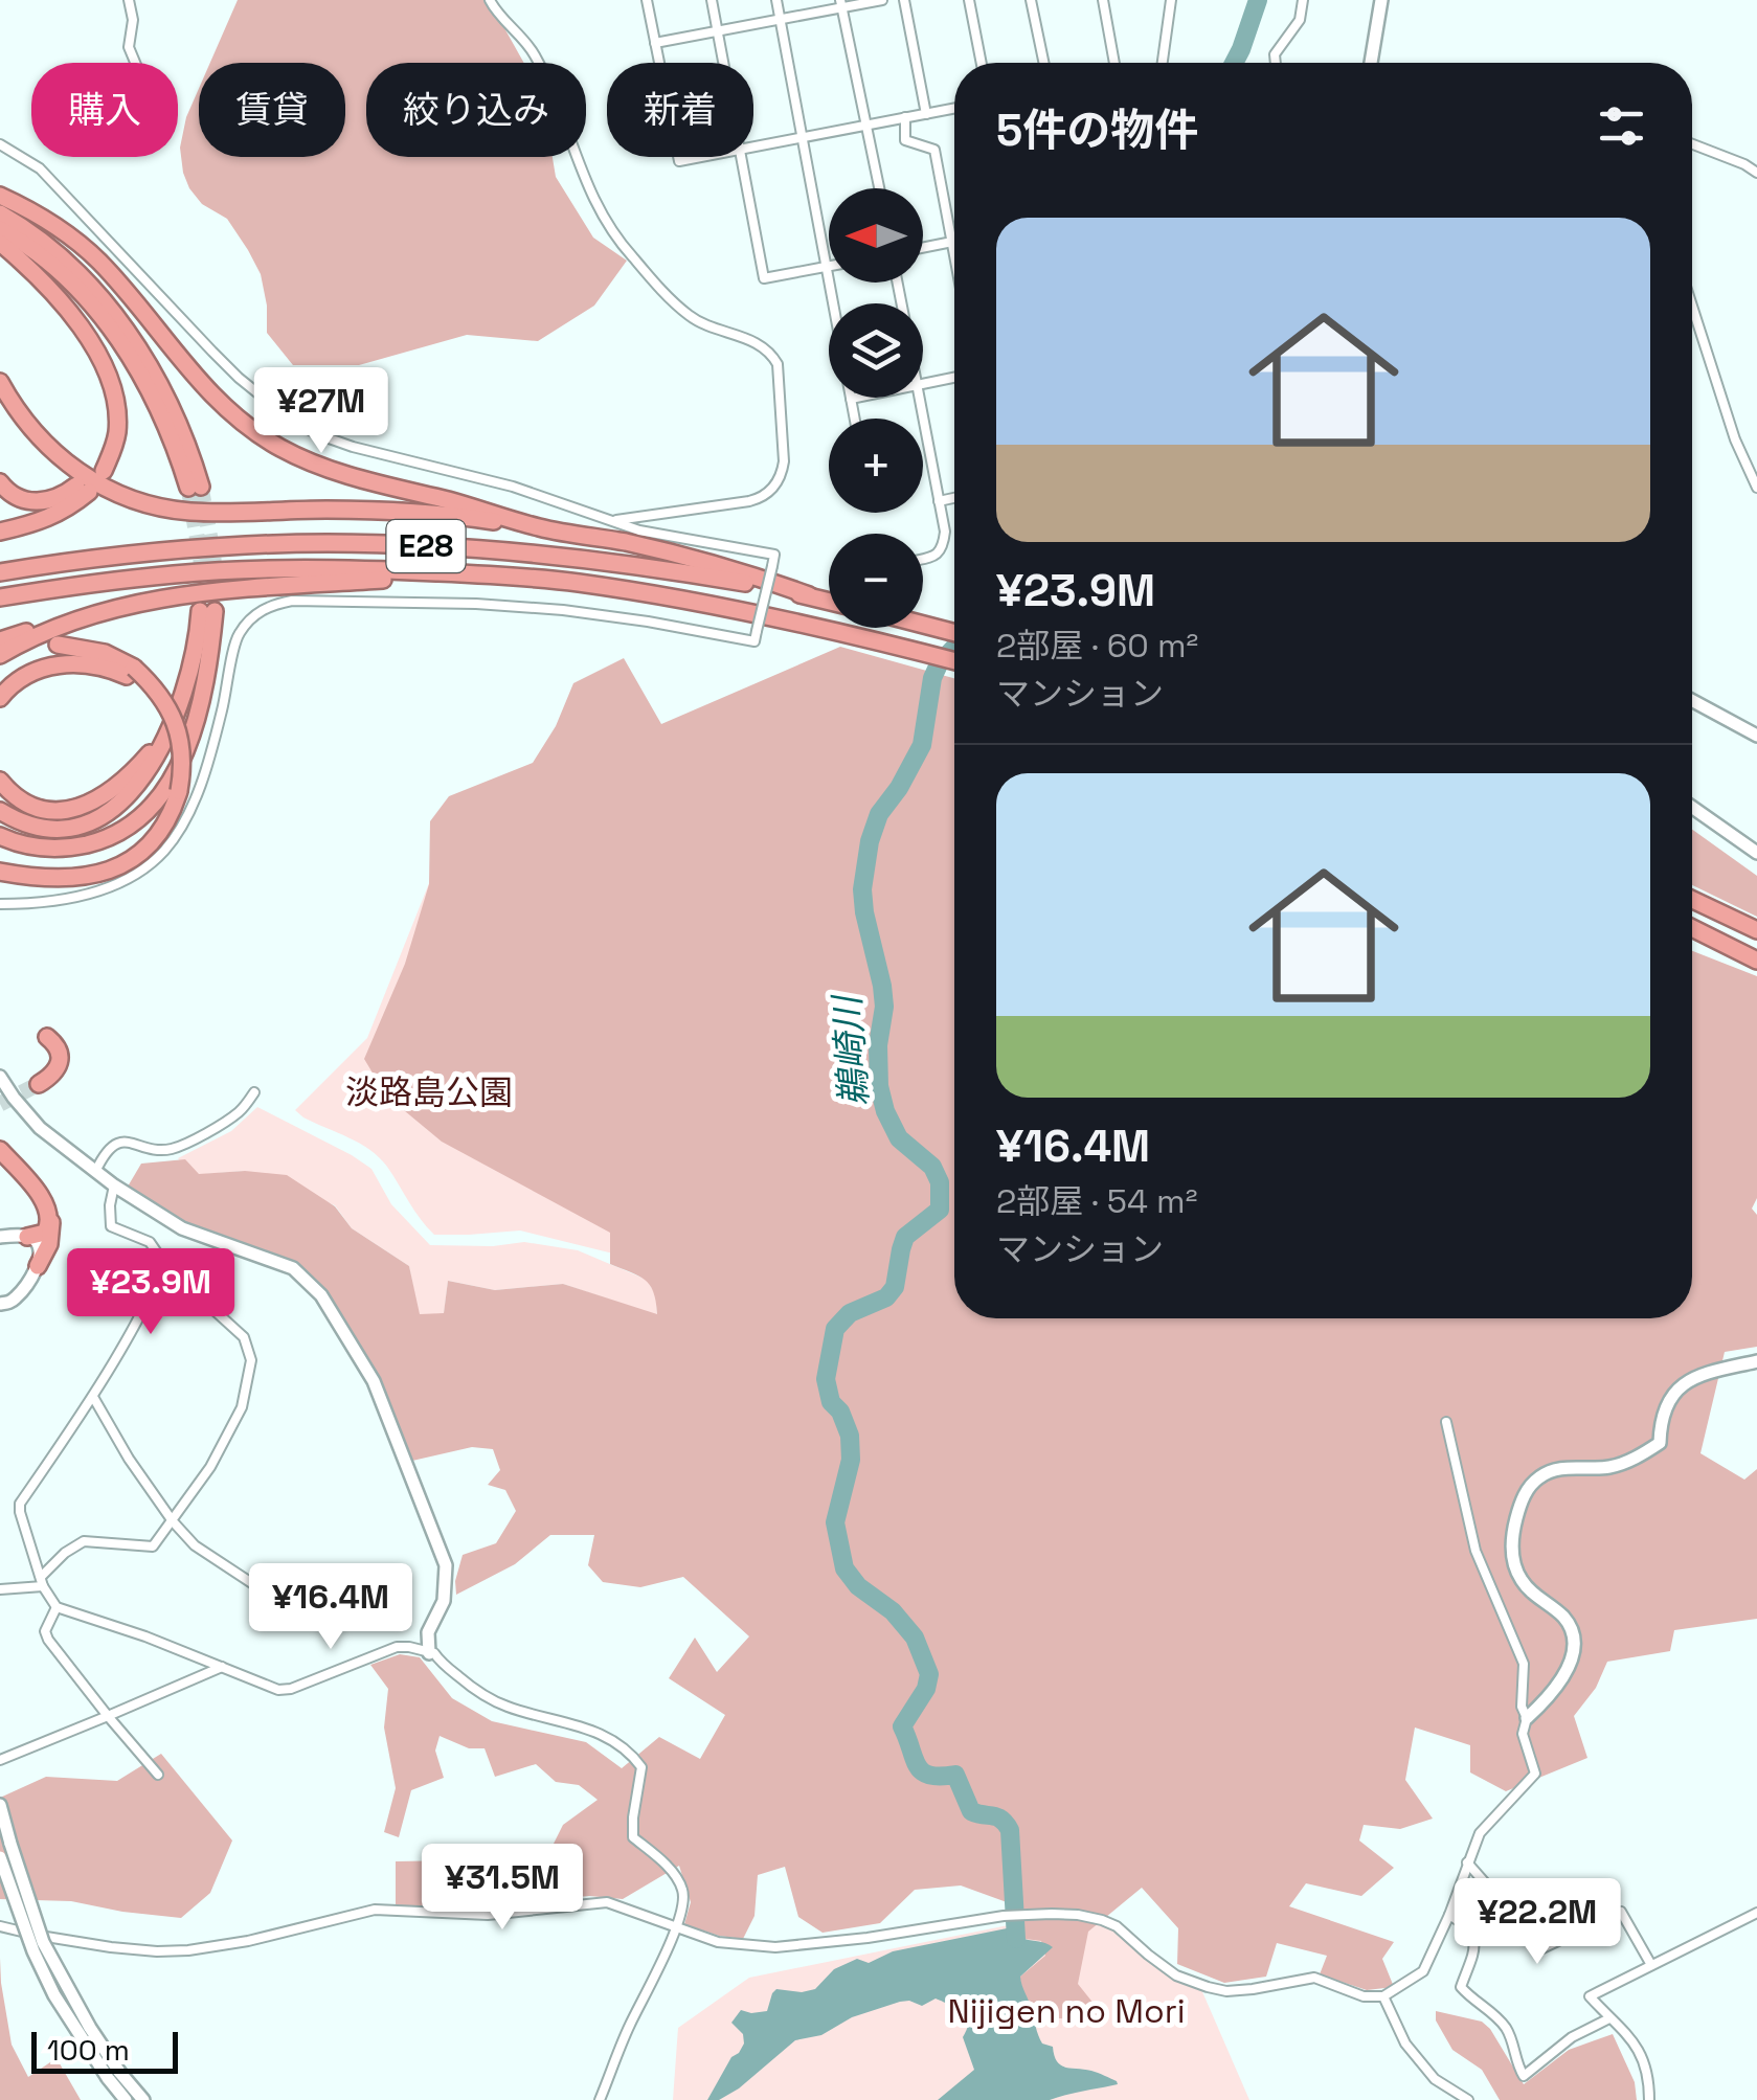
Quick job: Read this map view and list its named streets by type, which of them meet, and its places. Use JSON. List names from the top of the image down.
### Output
{
  "streets": {
    "highway": ["E28"]
  },
  "water": ["鵜崎川"],
  "parks": ["淡路島公園", "Nijigen no Mori"],
  "scale_bar": "100 m",
  "north": "left",
  "page": {
    "chip": [
      "購入",
      "賃貸",
      "絞り込み",
      "新着"
    ],
    "heading": "5件の物件",
    "map_buttons": ["+", "−"],
    "list": [
      {
        "name": "¥23.9M",
        "note": "2部屋 · 60 m² · マンション"
      },
      {
        "name": "¥16.4M",
        "note": "2部屋 · 54 m² · マンション"
      }
    ],
    "price": [
      "¥27M",
      "¥23.9M",
      "¥16.4M",
      "¥31.5M",
      "¥22.2M"
    ],
    "scale": "100 m"
  }
}
